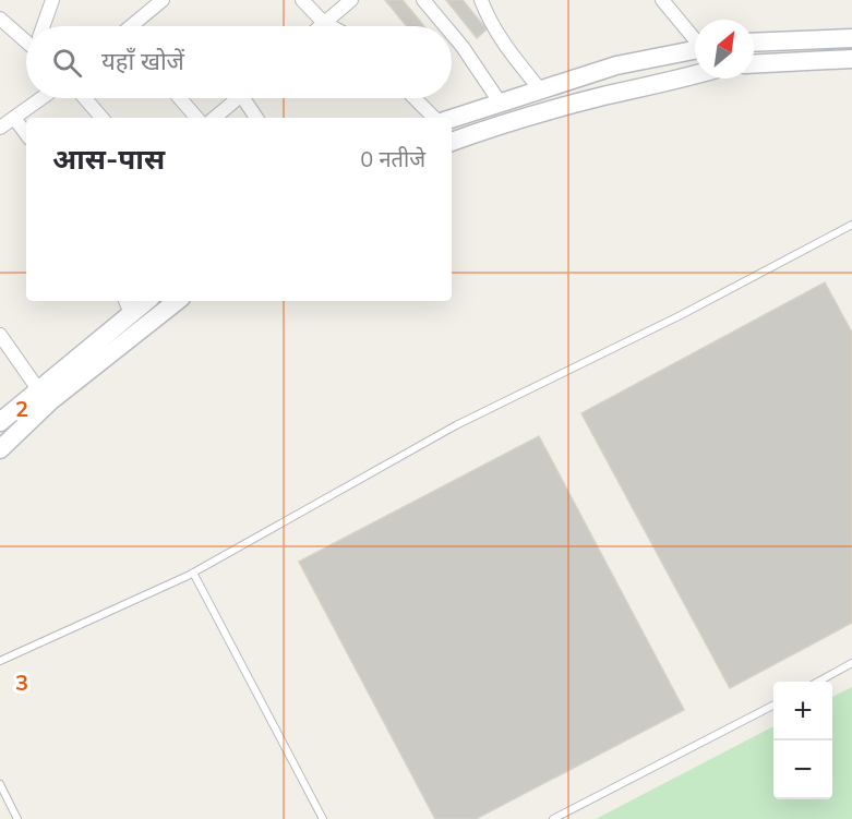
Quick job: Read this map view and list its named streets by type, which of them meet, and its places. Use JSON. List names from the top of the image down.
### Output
{
  "north": "top right",
  "page": {
    "search": "यहाँ खोजें",
    "heading": ["आस-पास", "0 नतीजे"],
    "map_buttons": ["+", "−"]
  },
  "grid": {
    "rows": ["2", "3"]
  }
}
